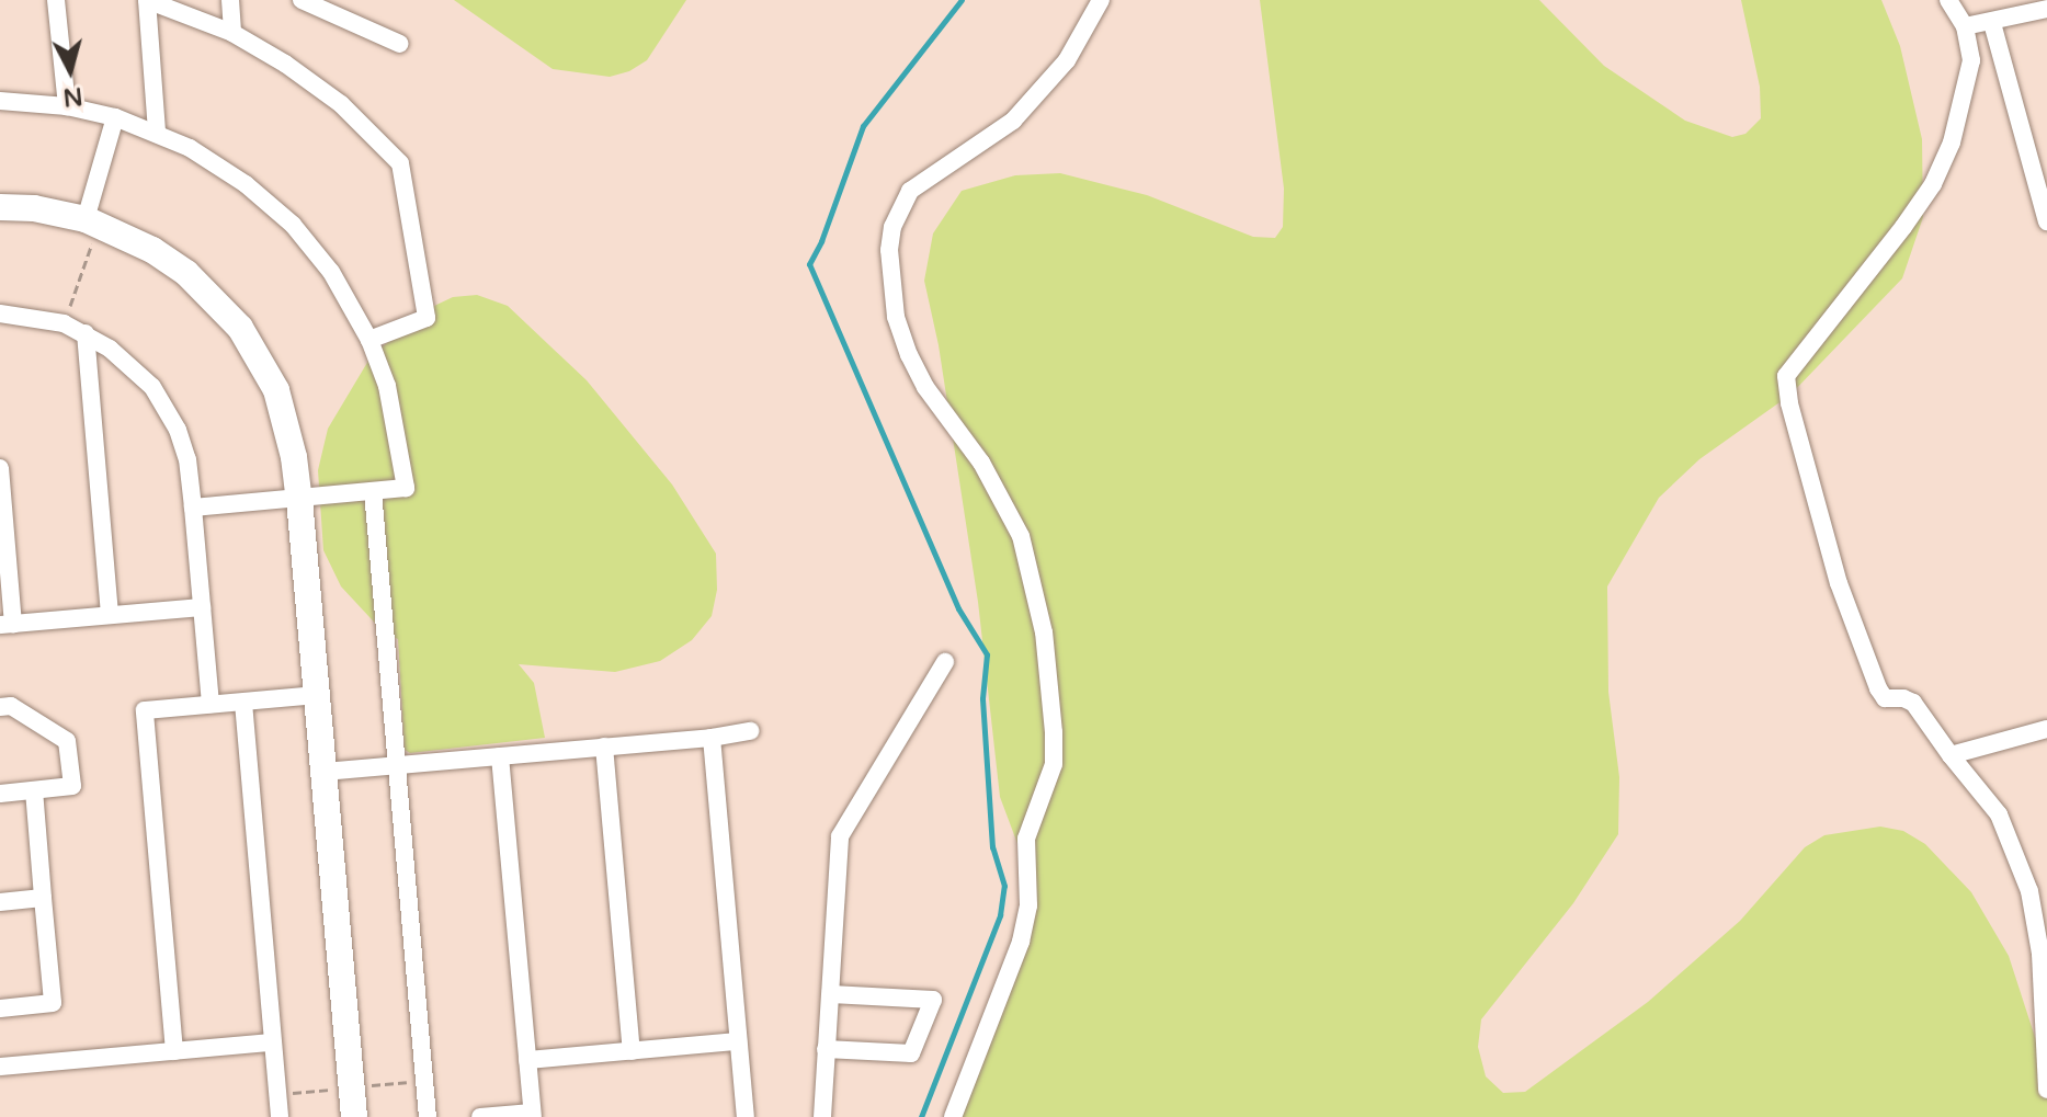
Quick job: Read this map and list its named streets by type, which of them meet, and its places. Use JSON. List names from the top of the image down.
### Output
{
  "north": "bottom"
}
